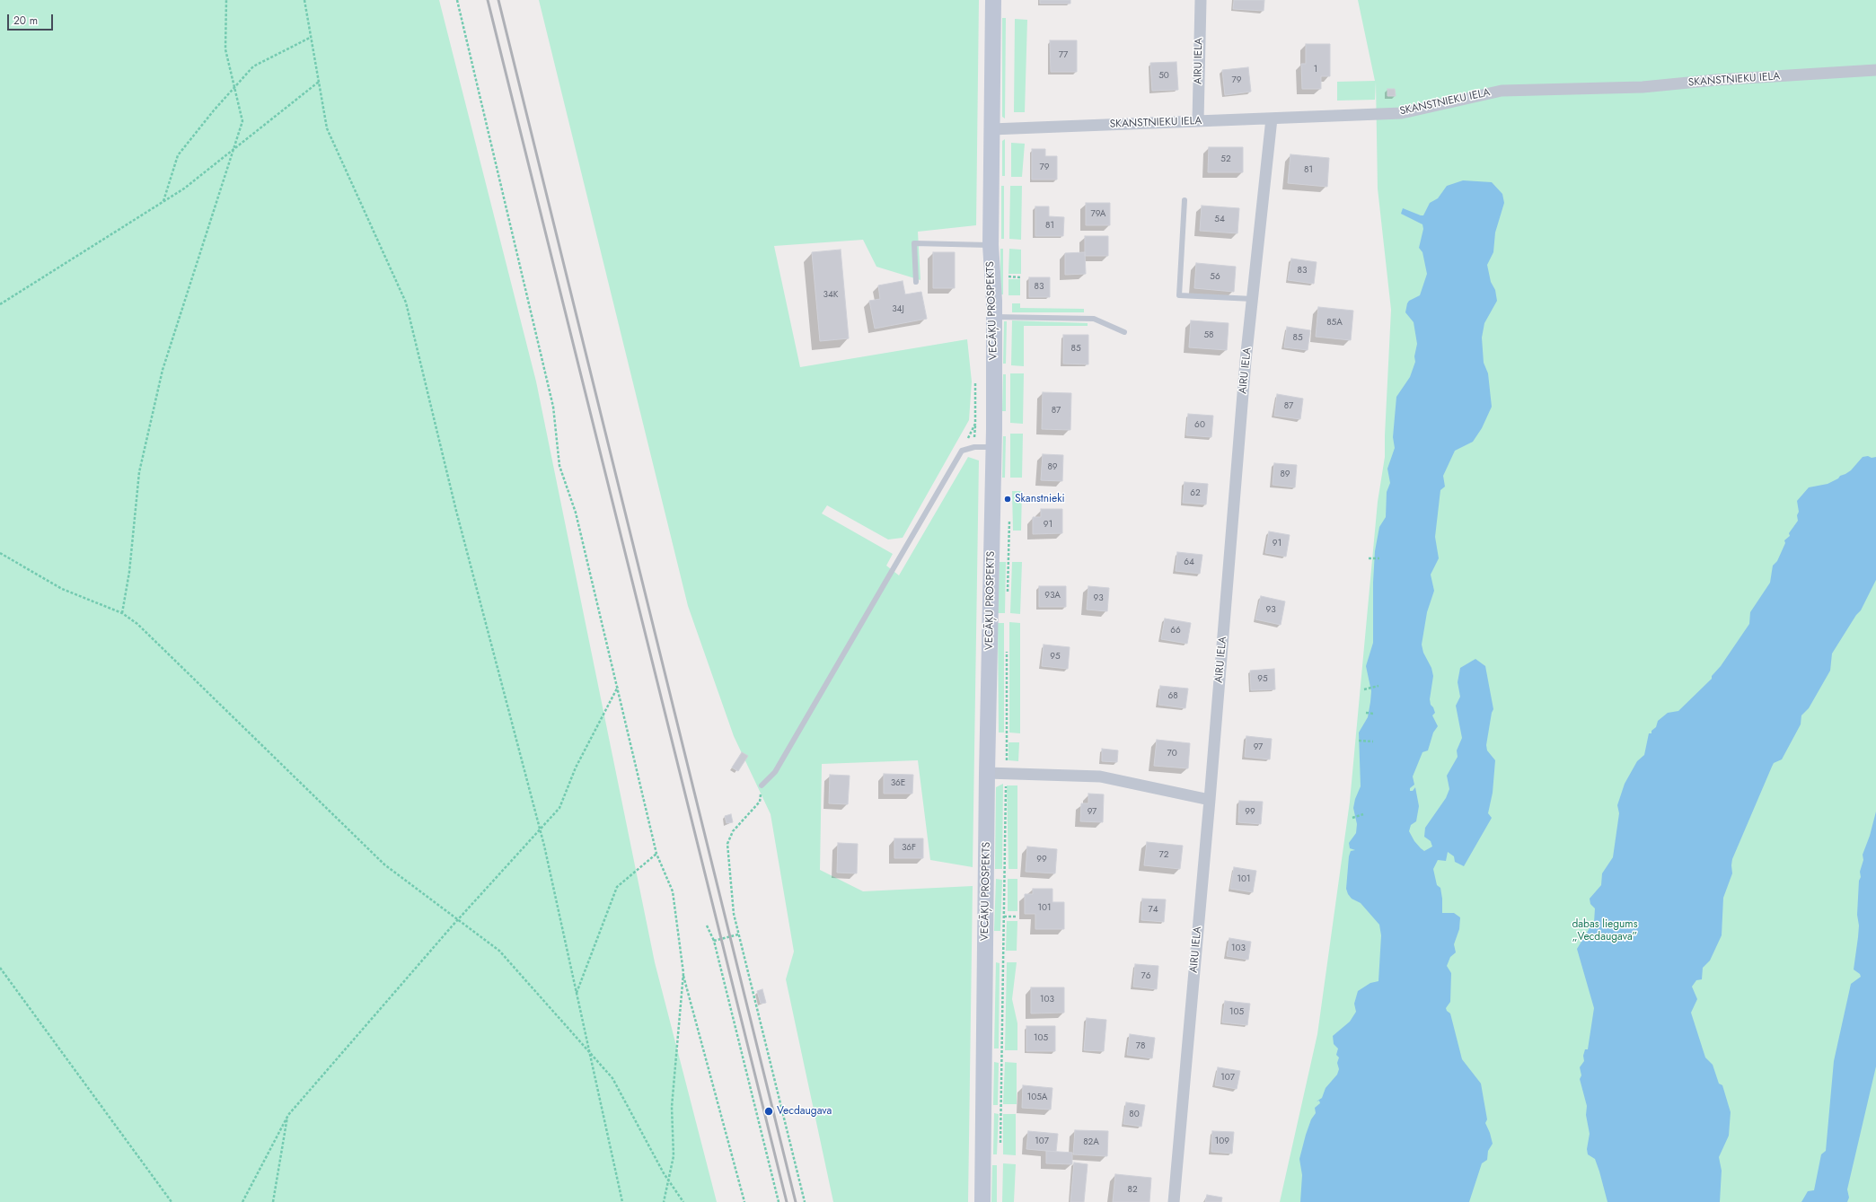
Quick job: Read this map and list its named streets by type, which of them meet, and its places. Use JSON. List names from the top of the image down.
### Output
{
  "streets": {
    "main road": ["VECĀĶU PROSPEKTS"],
    "street": ["AIRU IELA", "SKANSTNIEKU IELA"]
  },
  "crossings": [
    ["AIRU IELA", "SKANSTNIEKU IELA"],
    ["SKANSTNIEKU IELA", "VECĀĶU PROSPEKTS"]
  ],
  "parks": ["dabas liegums „Vecdaugava”"],
  "places": ["Skanstnieki", "Vecdaugava"],
  "house_numbers": [
    "77",
    "1",
    "50",
    "79",
    "52",
    "79",
    "81",
    "79A",
    "54",
    "81",
    "83",
    "56",
    "83",
    "34K",
    "34J",
    "85A",
    "58",
    "85",
    "85",
    "87",
    "87",
    "60",
    "89",
    "89",
    "62",
    "91",
    "91",
    "64",
    "93A",
    "93",
    "93",
    "66",
    "95",
    "95",
    "68",
    "97",
    "70",
    "36E",
    "97",
    "99",
    "36F",
    "72",
    "99",
    "101",
    "101",
    "74",
    "103",
    "76",
    "103",
    "105",
    "105",
    "78",
    "107",
    "105A",
    "80",
    "107",
    "109",
    "82A",
    "82"
  ],
  "scale_bar": "20 m"
}
